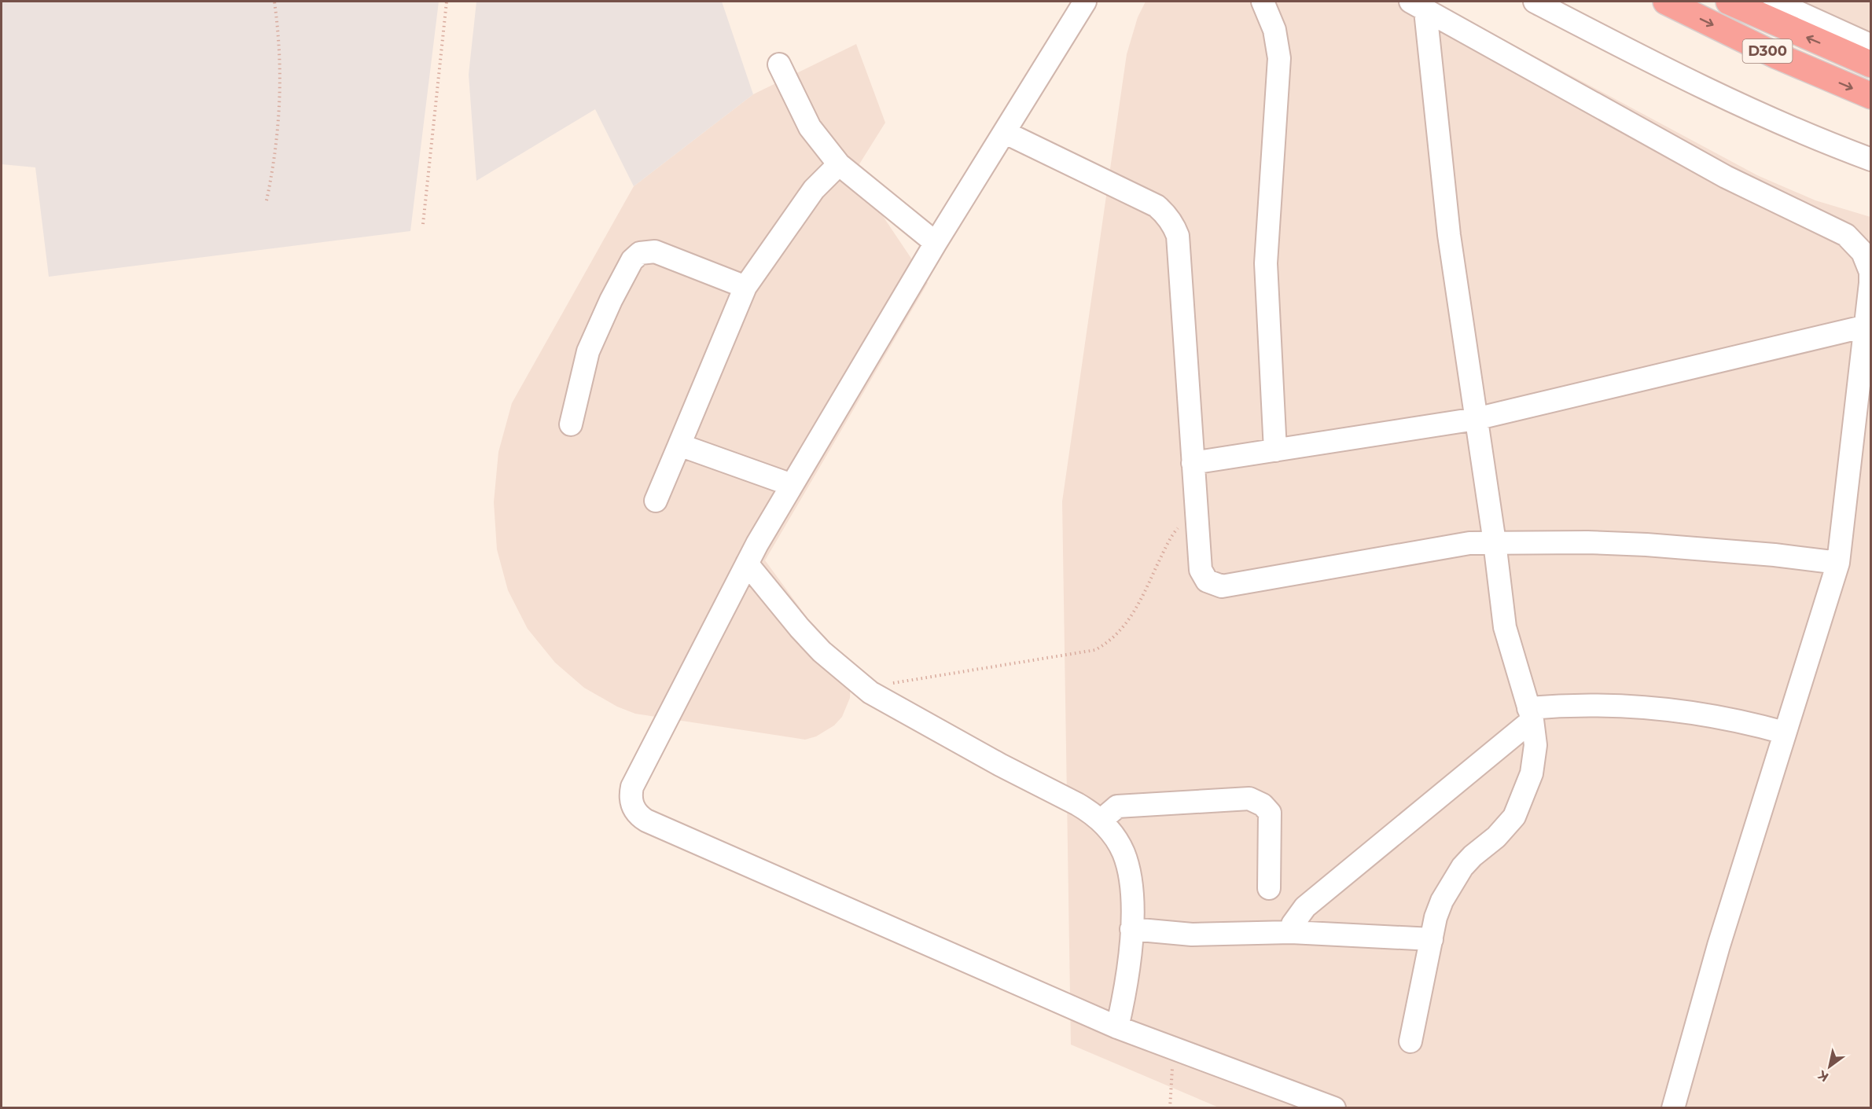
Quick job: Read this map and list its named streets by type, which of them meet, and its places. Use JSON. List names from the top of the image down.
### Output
{
  "streets": {
    "highway": ["D300"]
  },
  "north": "bottom left"
}
